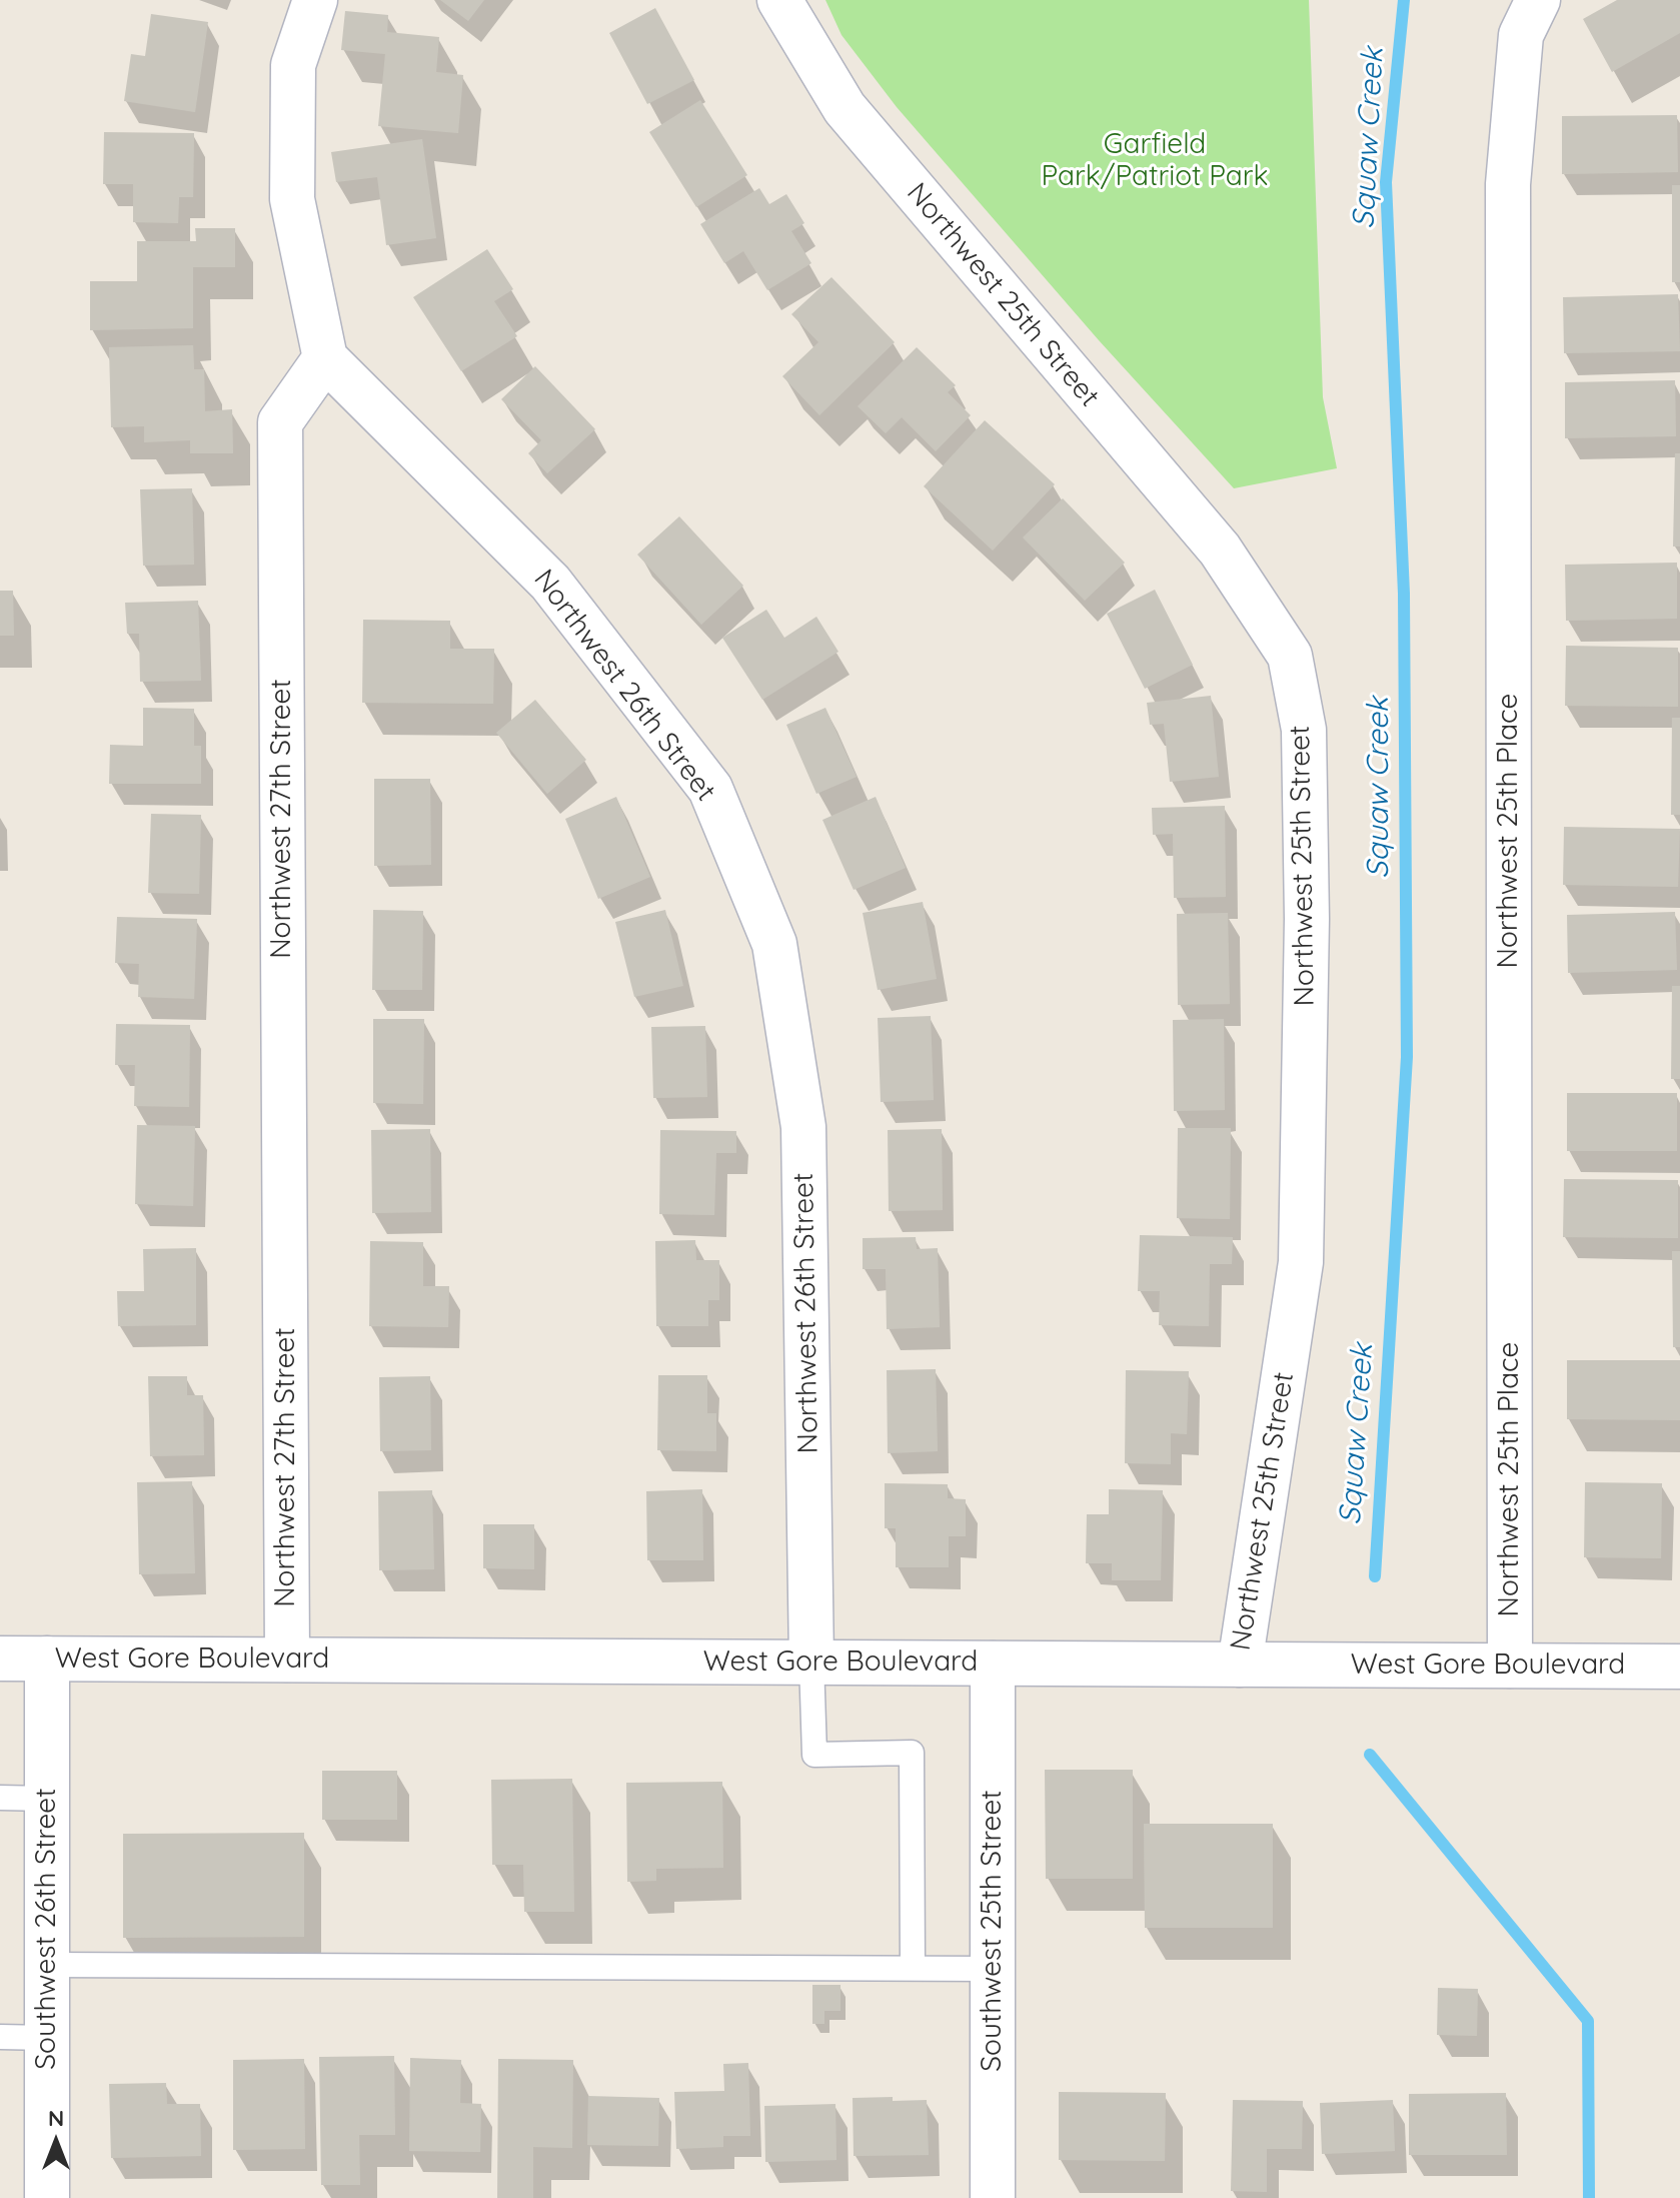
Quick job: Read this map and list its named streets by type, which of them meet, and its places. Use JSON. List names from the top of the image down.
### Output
{
  "streets": {
    "street": [
      "Northwest 25th Street",
      "Northwest 26th Street",
      "Northwest 27th Street",
      "Northwest 25th Place",
      "West Gore Boulevard",
      "Southwest 26th Street",
      "Southwest 25th Street"
    ]
  },
  "crossings": [
    ["Northwest 25th Street", "West Gore Boulevard"],
    ["Northwest 26th Street", "Northwest 27th Street"],
    ["Northwest 26th Street", "West Gore Boulevard"],
    ["Northwest 27th Street", "West Gore Boulevard"],
    ["Northwest 25th Place", "West Gore Boulevard"],
    ["West Gore Boulevard", "Southwest 26th Street"],
    ["West Gore Boulevard", "Southwest 25th Street"]
  ],
  "water": ["Squaw Creek"],
  "parks": ["Garfield Park/Patriot Park"],
  "north": "top"
}
